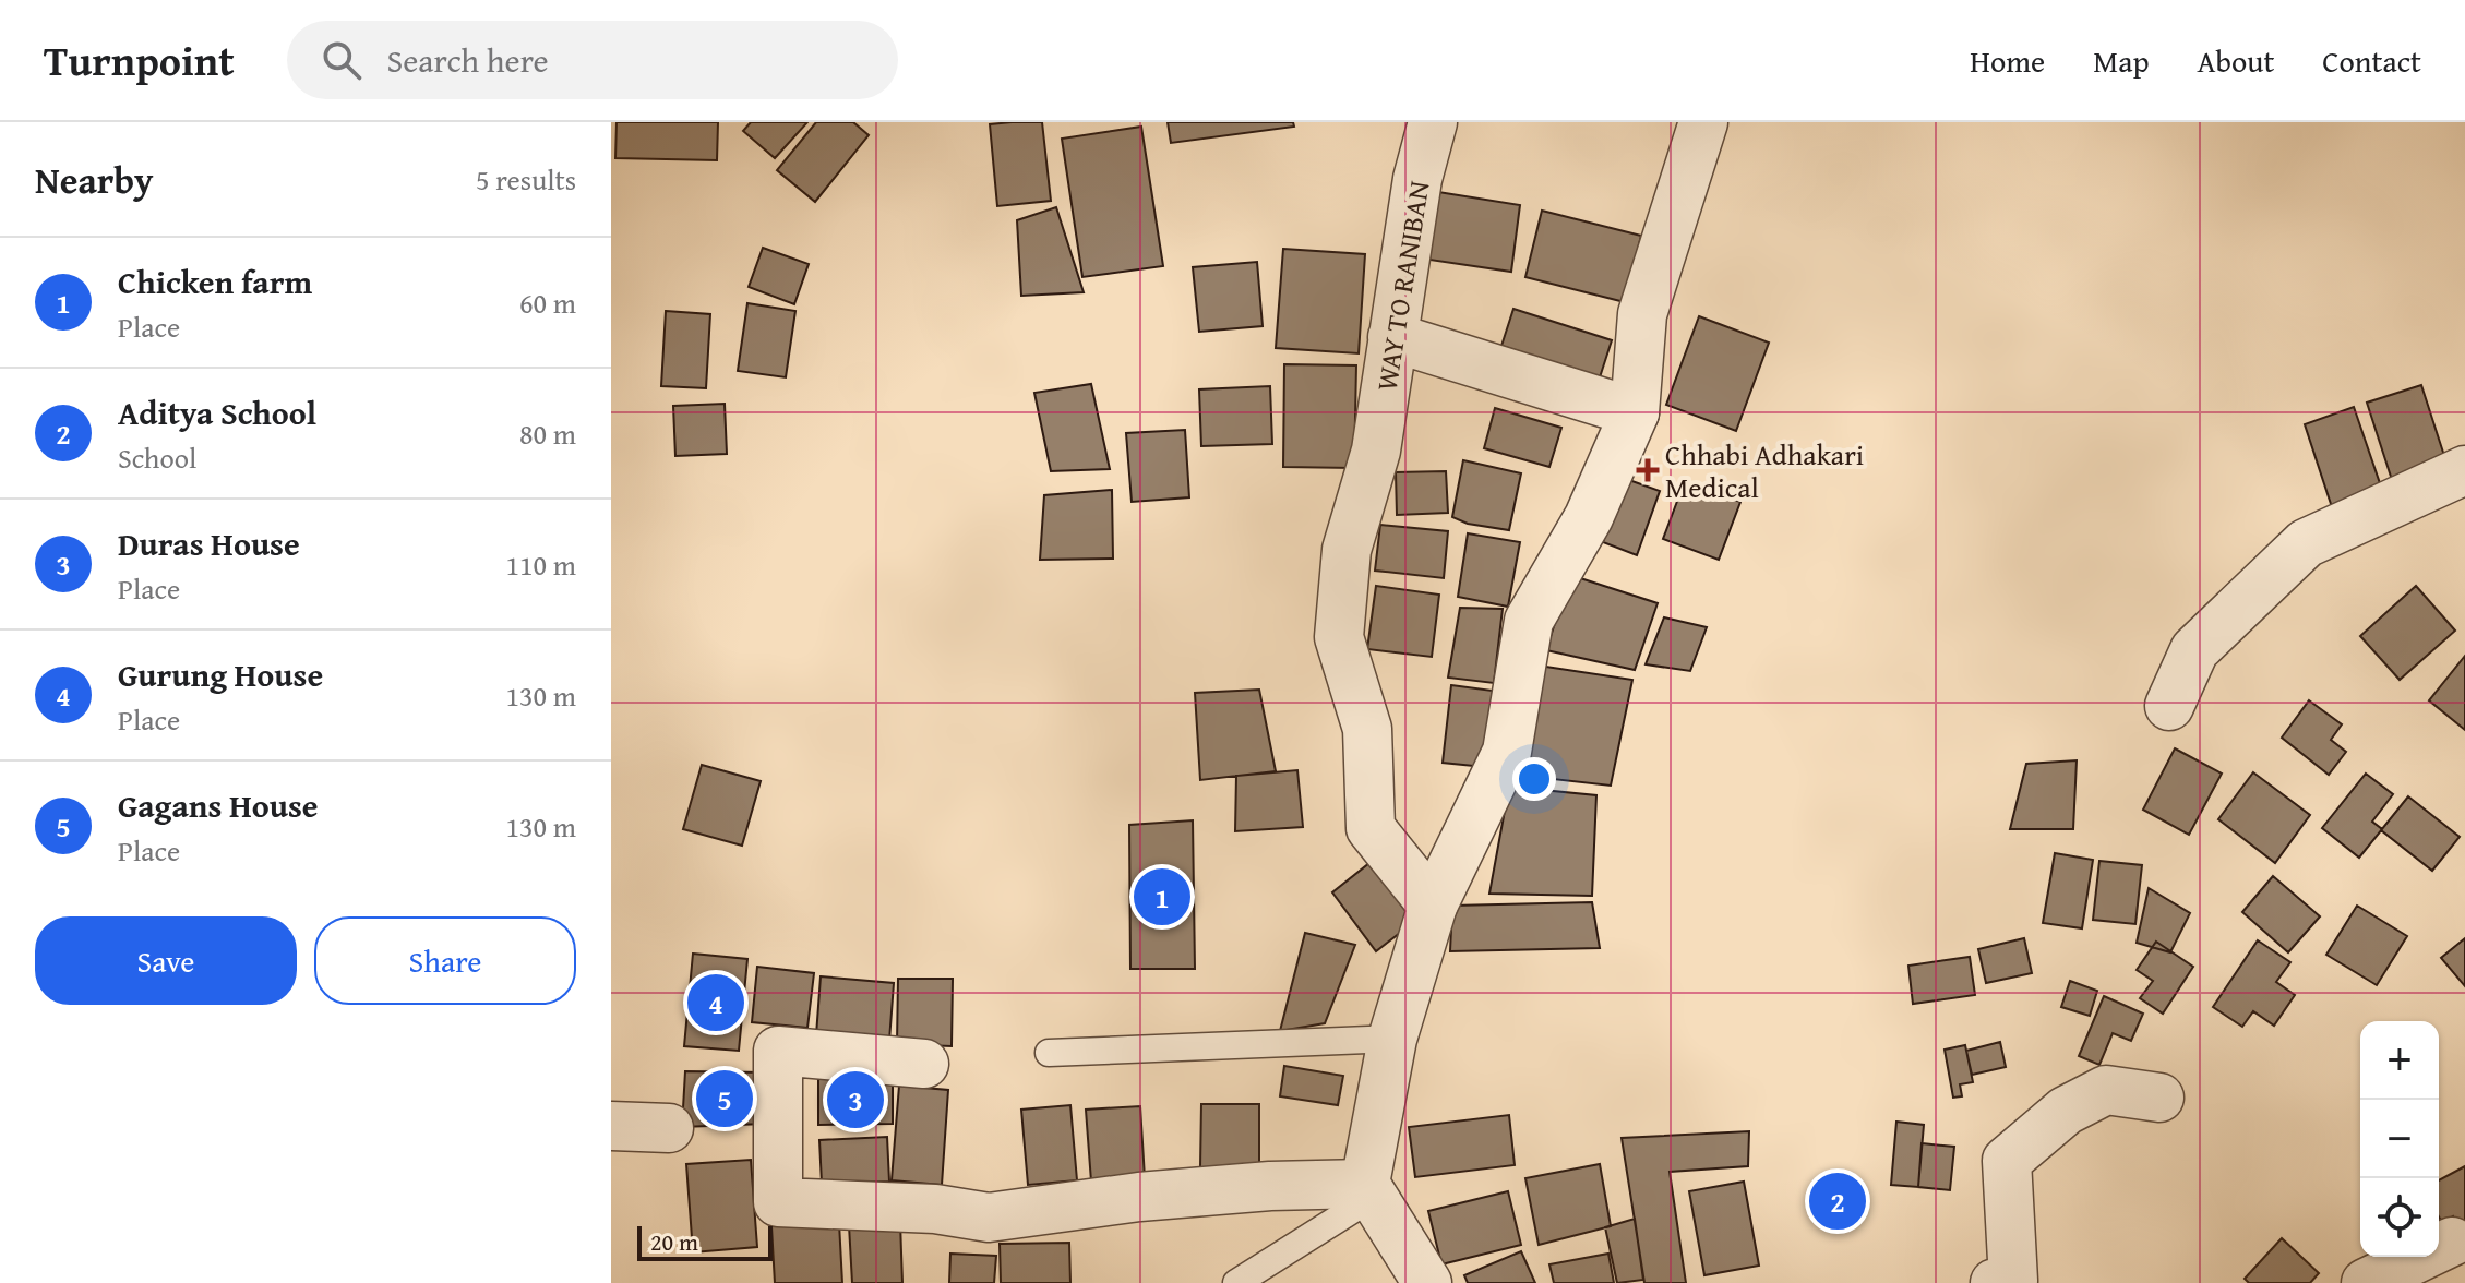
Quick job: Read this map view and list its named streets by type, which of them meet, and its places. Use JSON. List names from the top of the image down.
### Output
{
  "streets": {
    "street": ["WAY TO RANIBAN"]
  },
  "places": {
    "health": ["Chhabi Adhakari Medical"]
  },
  "scale_bar": "20 m",
  "page": {
    "header": "Turnpoint",
    "search": "Search here",
    "nav": [
      "Home",
      "Map",
      "About",
      "Contact"
    ],
    "heading": ["Nearby", "5 results"],
    "list": [
      {
        "mark": "1",
        "name": "Chicken farm",
        "note": "Place",
        "value": "60 m"
      },
      {
        "mark": "2",
        "name": "Aditya School",
        "note": "School",
        "value": "80 m"
      },
      {
        "mark": "3",
        "name": "Duras House",
        "note": "Place",
        "value": "110 m"
      },
      {
        "mark": "4",
        "name": "Gurung House",
        "note": "Place",
        "value": "130 m"
      },
      {
        "mark": "5",
        "name": "Gagans House",
        "note": "Place",
        "value": "130 m"
      }
    ],
    "pins": [
      "1",
      "4",
      "5",
      "3",
      "2"
    ],
    "buttons": ["Save", "Share"],
    "map_buttons": ["+", "−"],
    "scale": "20 m"
  }
}
